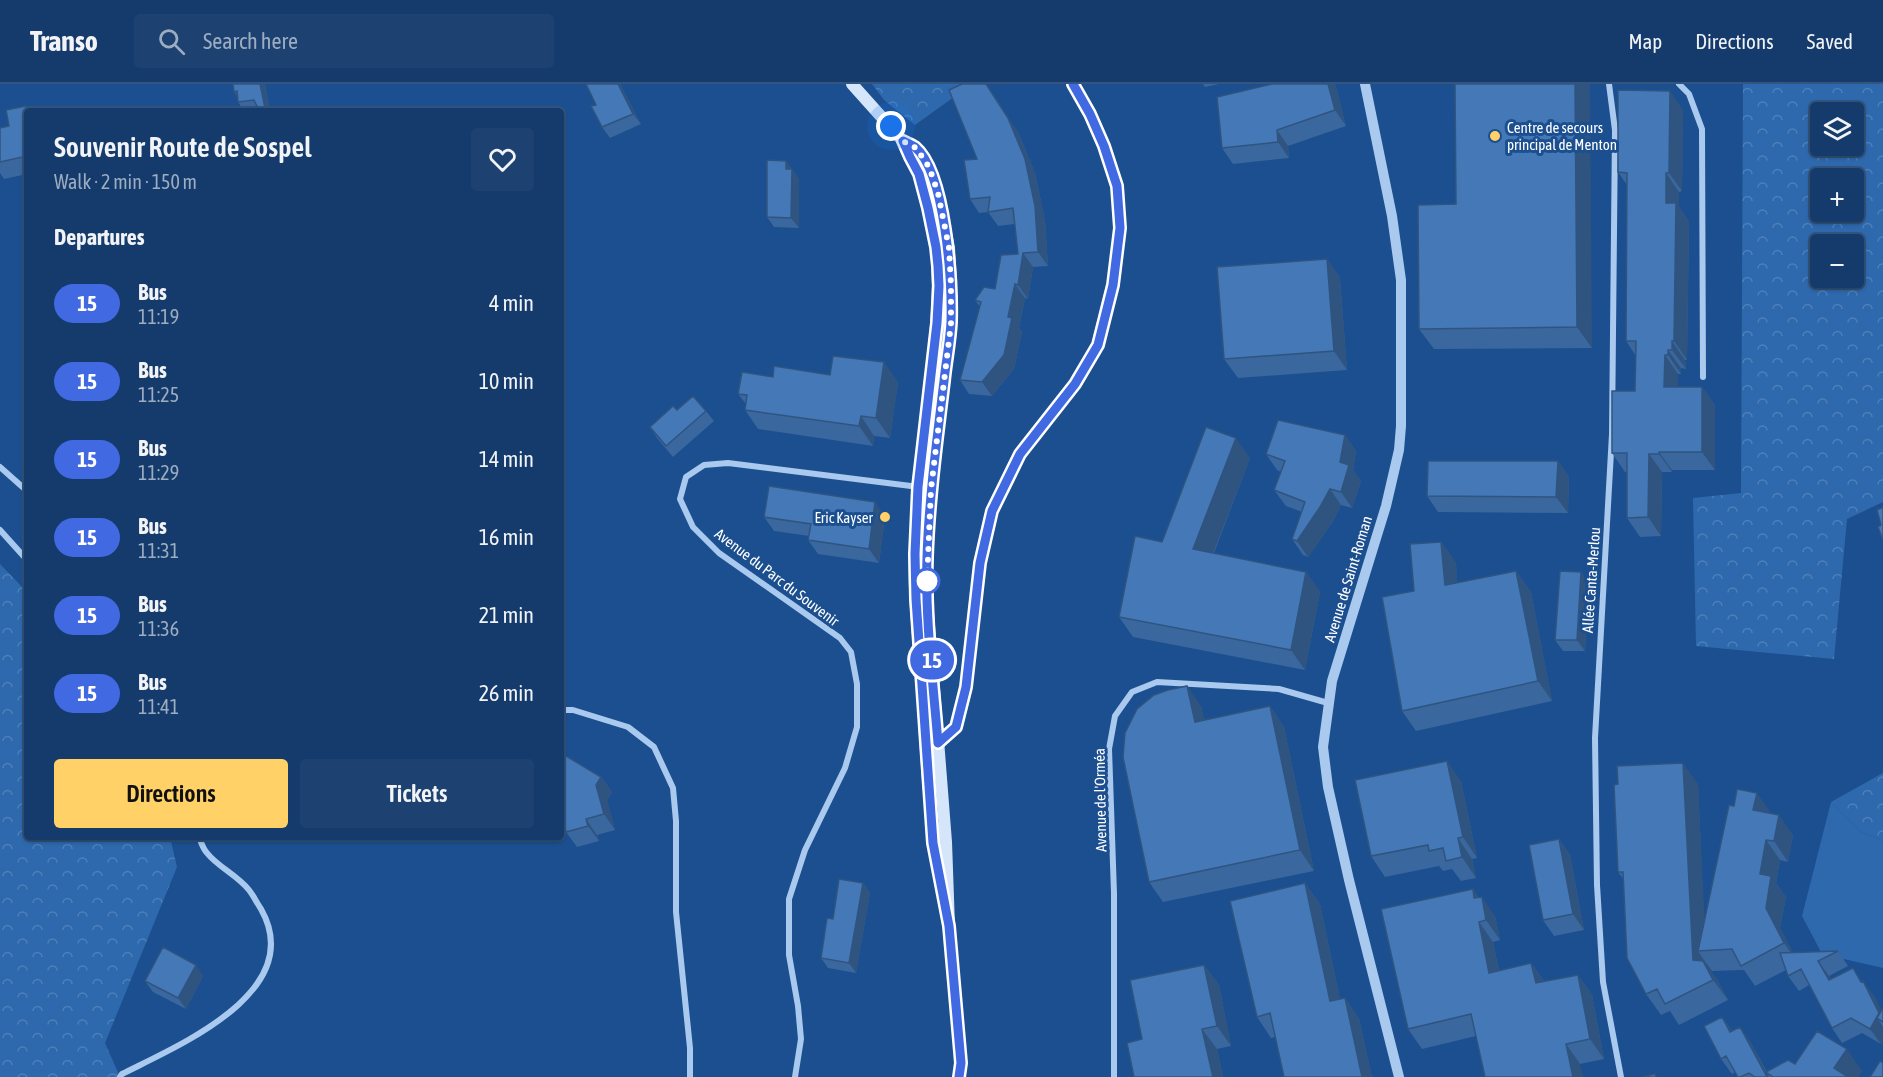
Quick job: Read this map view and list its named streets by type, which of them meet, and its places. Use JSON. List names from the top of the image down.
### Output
{
  "streets": {
    "street": [
      "Avenue du Parc du Souvenir",
      "Avenue de Saint-Roman",
      "Allée Canta-Merlou",
      "Avenue de l'Orméa"
    ]
  },
  "crossings": [
    ["Avenue de Saint-Roman", "Avenue de l'Orméa"]
  ],
  "places": ["Centre de secours principal de Menton", "Eric Kayser"],
  "lines": ["bus line 15"],
  "page": {
    "header": "Transo",
    "search": "Search here",
    "nav": ["Map", "Directions", "Saved"],
    "on_map": "15",
    "map_buttons": ["+", "−"],
    "heading": [
      ["Souvenir Route de Sospel", "Walk · 2 min · 150 m"],
      "Departures"
    ],
    "list": [
      {
        "mark": "15",
        "name": "Bus",
        "note": "11:19",
        "value": "4 min"
      },
      {
        "mark": "15",
        "name": "Bus",
        "note": "11:25",
        "value": "10 min"
      },
      {
        "mark": "15",
        "name": "Bus",
        "note": "11:29",
        "value": "14 min"
      },
      {
        "mark": "15",
        "name": "Bus",
        "note": "11:31",
        "value": "16 min"
      },
      {
        "mark": "15",
        "name": "Bus",
        "note": "11:36",
        "value": "21 min"
      },
      {
        "mark": "15",
        "name": "Bus",
        "note": "11:41",
        "value": "26 min"
      }
    ],
    "buttons": ["Directions", "Tickets"]
  }
}
